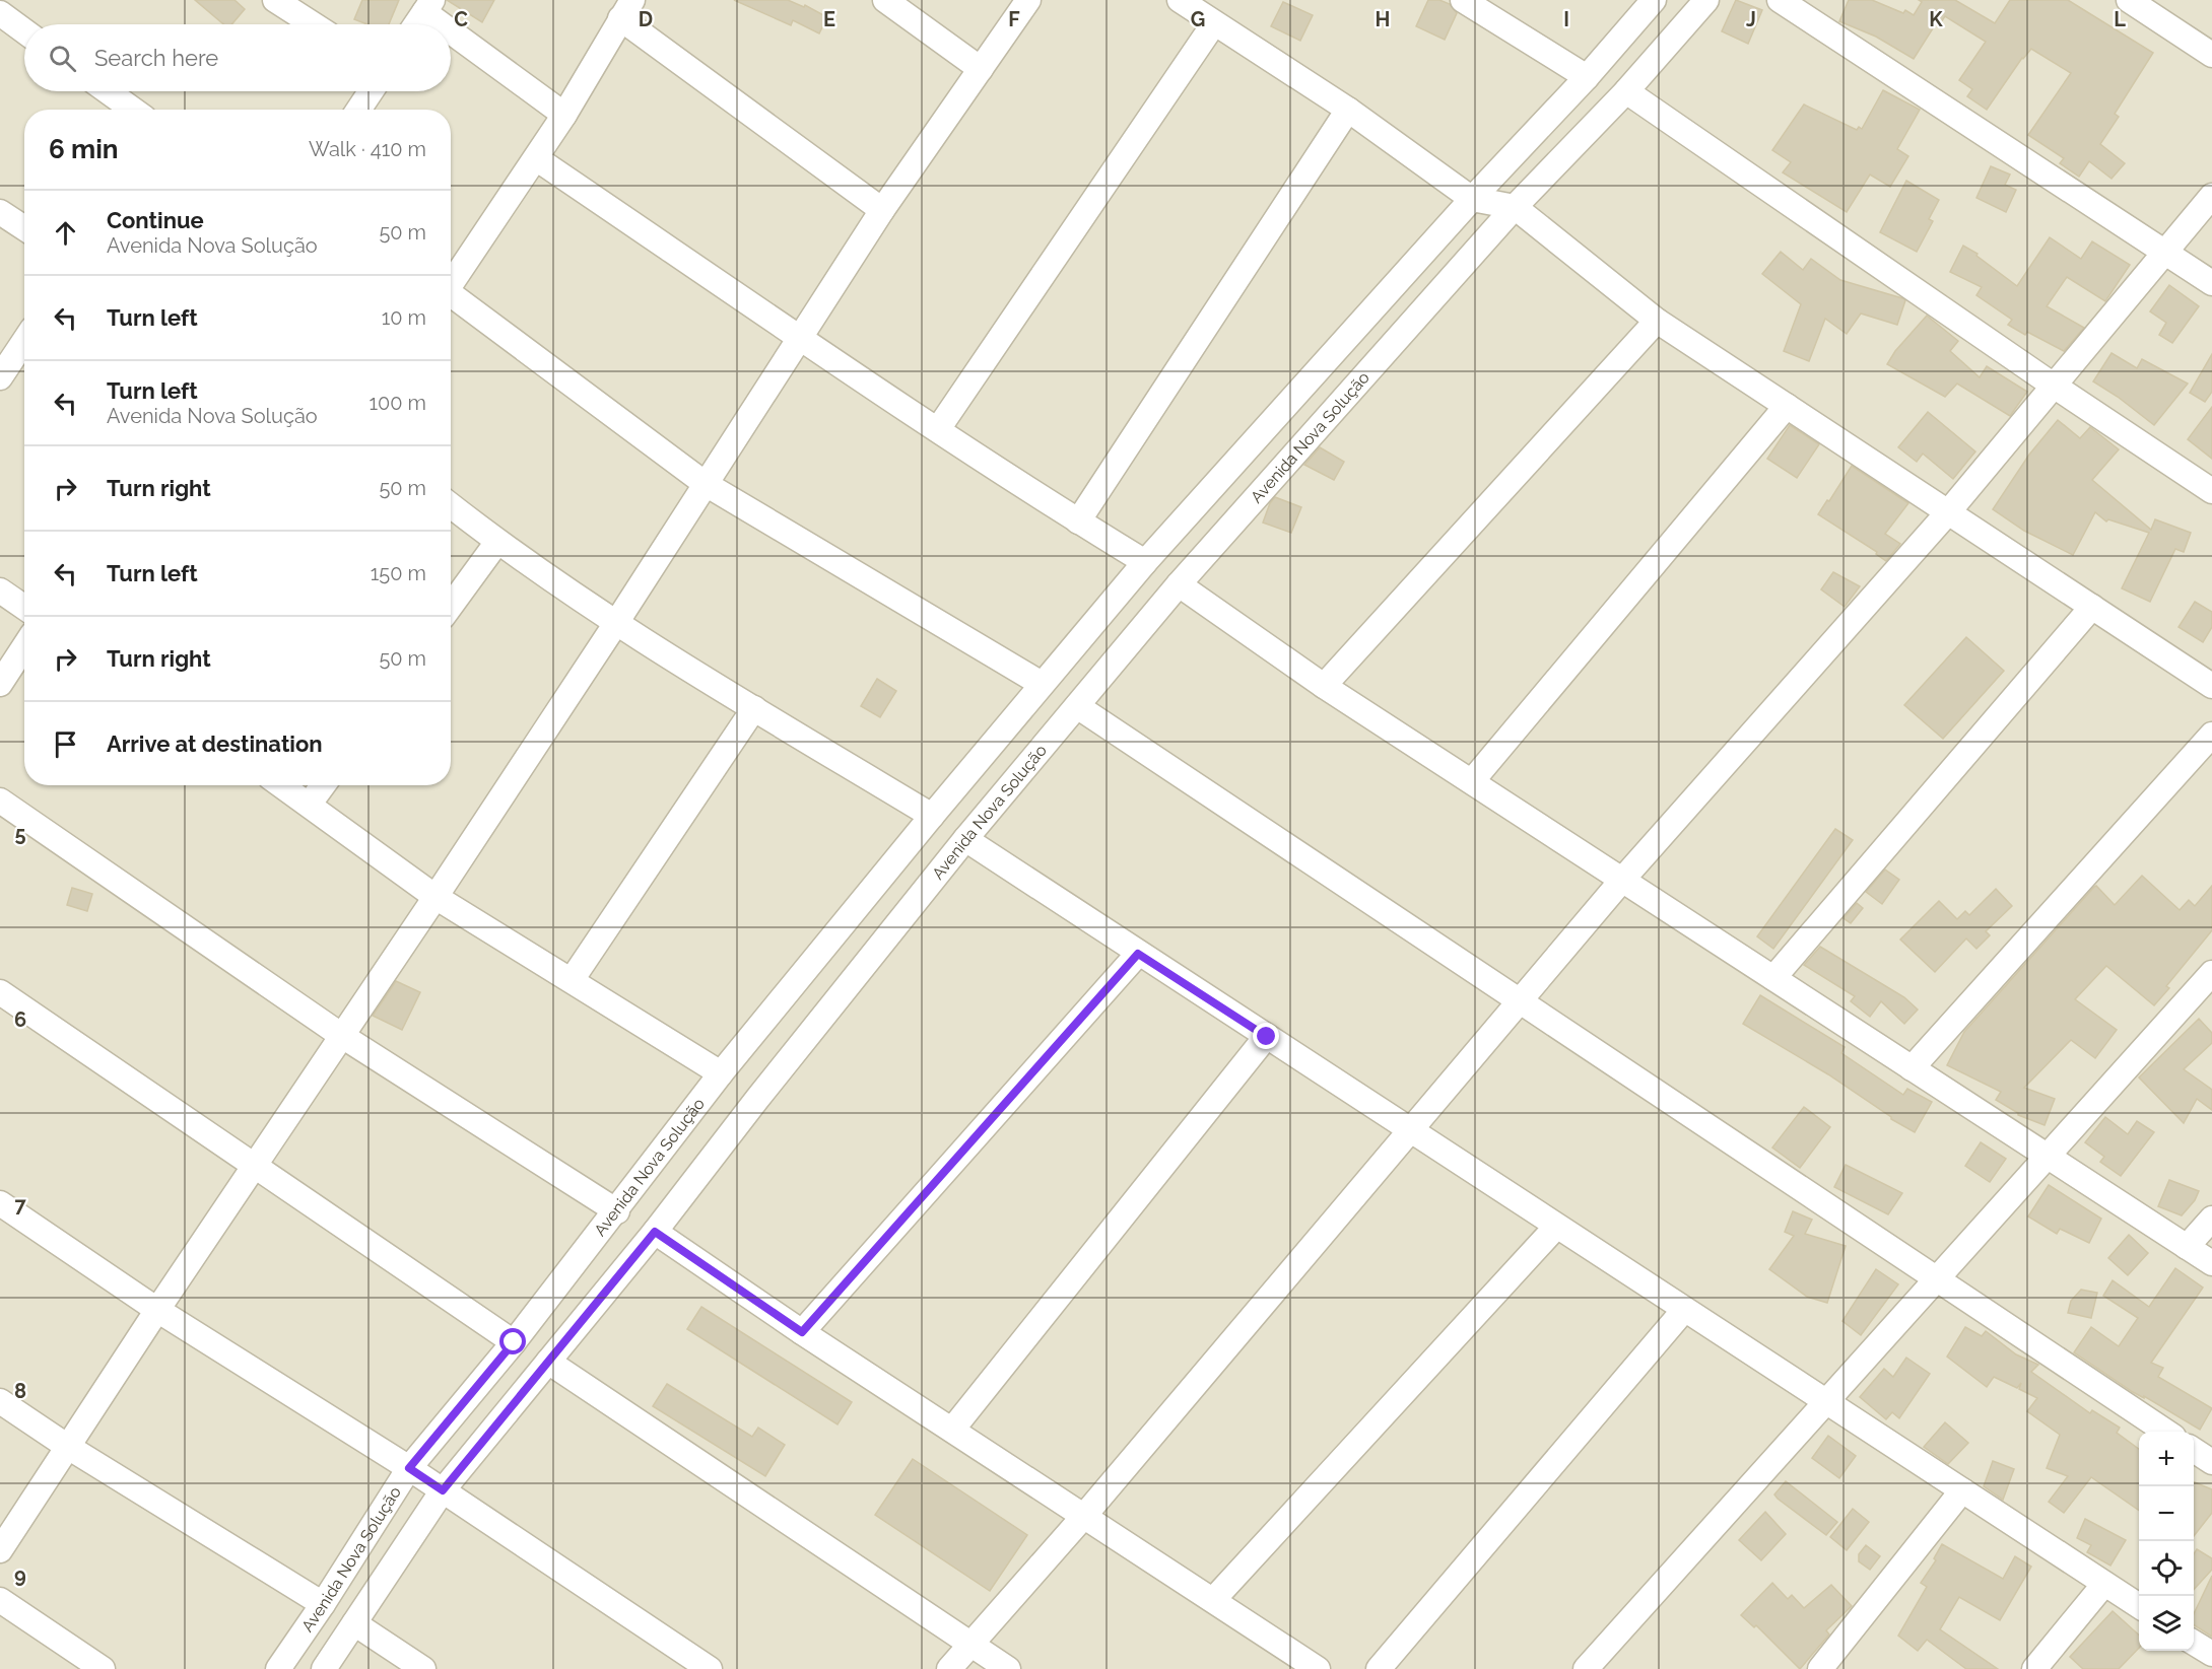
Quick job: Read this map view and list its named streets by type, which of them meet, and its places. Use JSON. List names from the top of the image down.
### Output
{
  "streets": {
    "street": ["Avenida Nova Solução"]
  },
  "page": {
    "search": "Search here",
    "heading": ["6 min", "Walk · 410 m"],
    "list": [
      ["Continue", "Avenida Nova Solução", "50 m"],
      ["Turn left", "10 m"],
      ["Turn left", "Avenida Nova Solução", "100 m"],
      ["Turn right", "50 m"],
      ["Turn left", "150 m"],
      ["Turn right", "50 m"],
      "Arrive at destination"
    ],
    "map_buttons": ["+", "−"]
  },
  "grid": {
    "columns": [
      "C",
      "D",
      "E",
      "F",
      "G",
      "H",
      "I",
      "J",
      "K",
      "L"
    ],
    "rows": [
      "5",
      "6",
      "7",
      "8",
      "9"
    ]
  }
}
